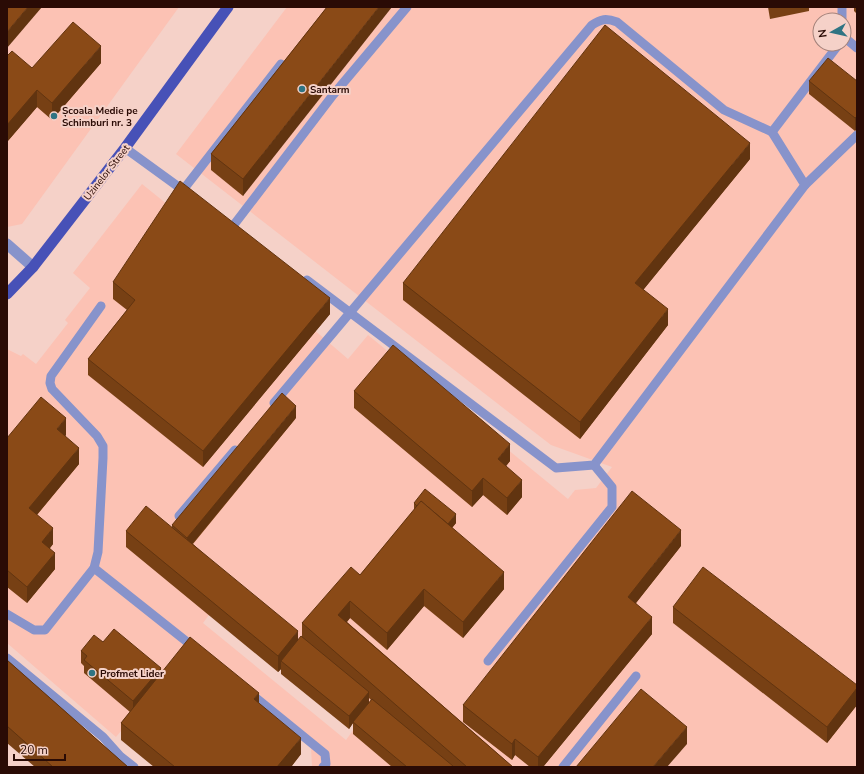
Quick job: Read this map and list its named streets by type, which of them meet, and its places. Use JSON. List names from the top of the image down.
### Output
{
  "streets": {
    "main road": ["Uzinelor Street"]
  },
  "places": ["Santarm", "Școala Medie pe Schimburi nr. 3", "Profmet Lider"],
  "scale_bar": "20 m",
  "north": "left"
}
